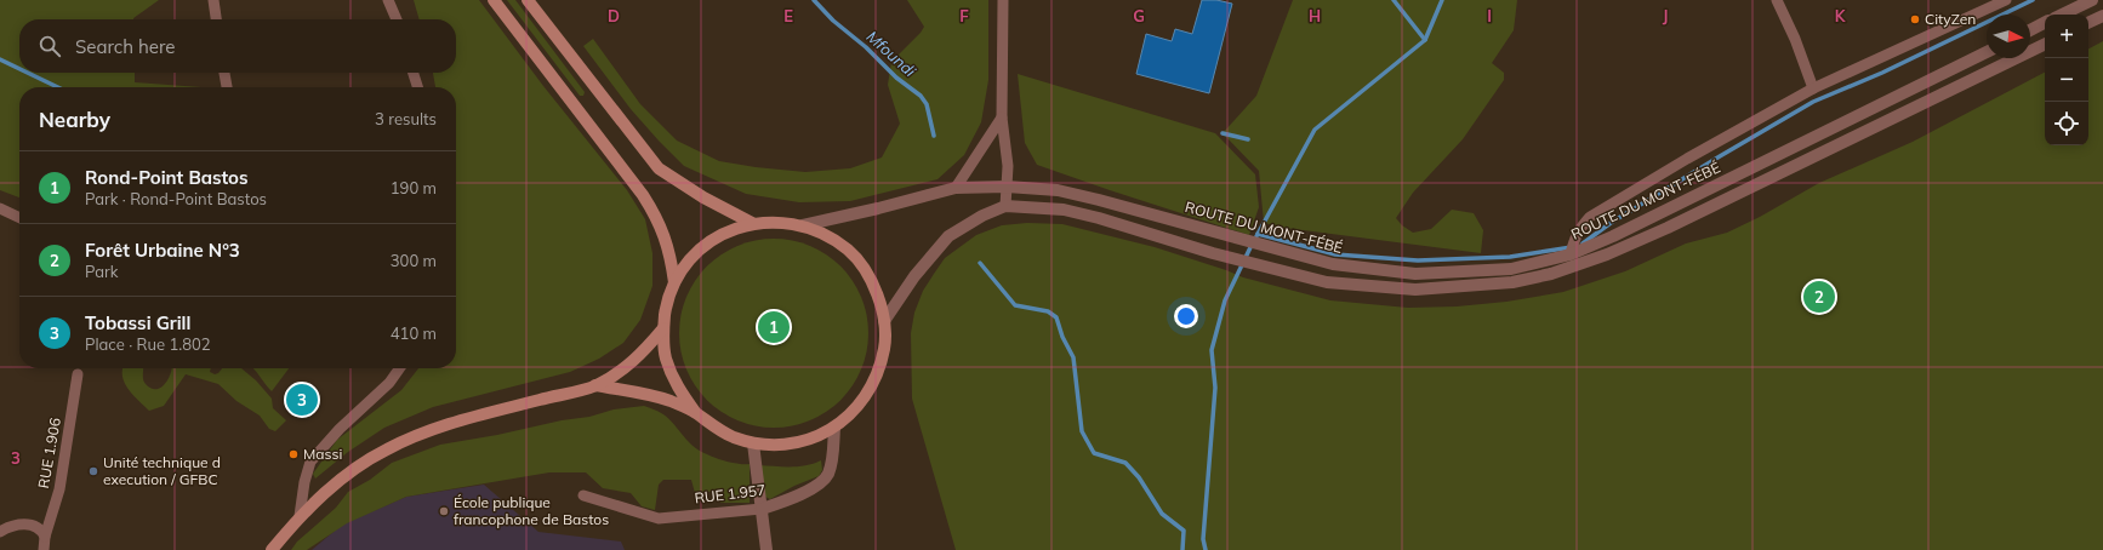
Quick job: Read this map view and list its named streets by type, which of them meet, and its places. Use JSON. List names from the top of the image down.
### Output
{
  "streets": {
    "street": ["ROUTE DU MONT-FÉBÉ", "RUE 1.906", "RUE 1.957"]
  },
  "water": ["Mfoundi"],
  "places": [
    "CityZen",
    "Massi",
    "Unité technique d execution / GFBC",
    "École publique francophone de Bastos"
  ],
  "north": "right",
  "page": {
    "map_buttons": ["+", "−"],
    "search": "Search here",
    "heading": ["Nearby", "3 results"],
    "list": [
      {
        "mark": "1",
        "name": "Rond-Point Bastos",
        "note": "Park · Rond-Point Bastos",
        "value": "190 m"
      },
      {
        "mark": "2",
        "name": "Forêt Urbaine N°3",
        "note": "Park",
        "value": "300 m"
      },
      {
        "mark": "3",
        "name": "Tobassi Grill",
        "note": "Place · Rue 1.802",
        "value": "410 m"
      }
    ],
    "pins": ["2", "1", "3"]
  },
  "grid": {
    "columns": [
      "D",
      "E",
      "F",
      "G",
      "H",
      "I",
      "J",
      "K"
    ],
    "rows": ["3"]
  }
}
